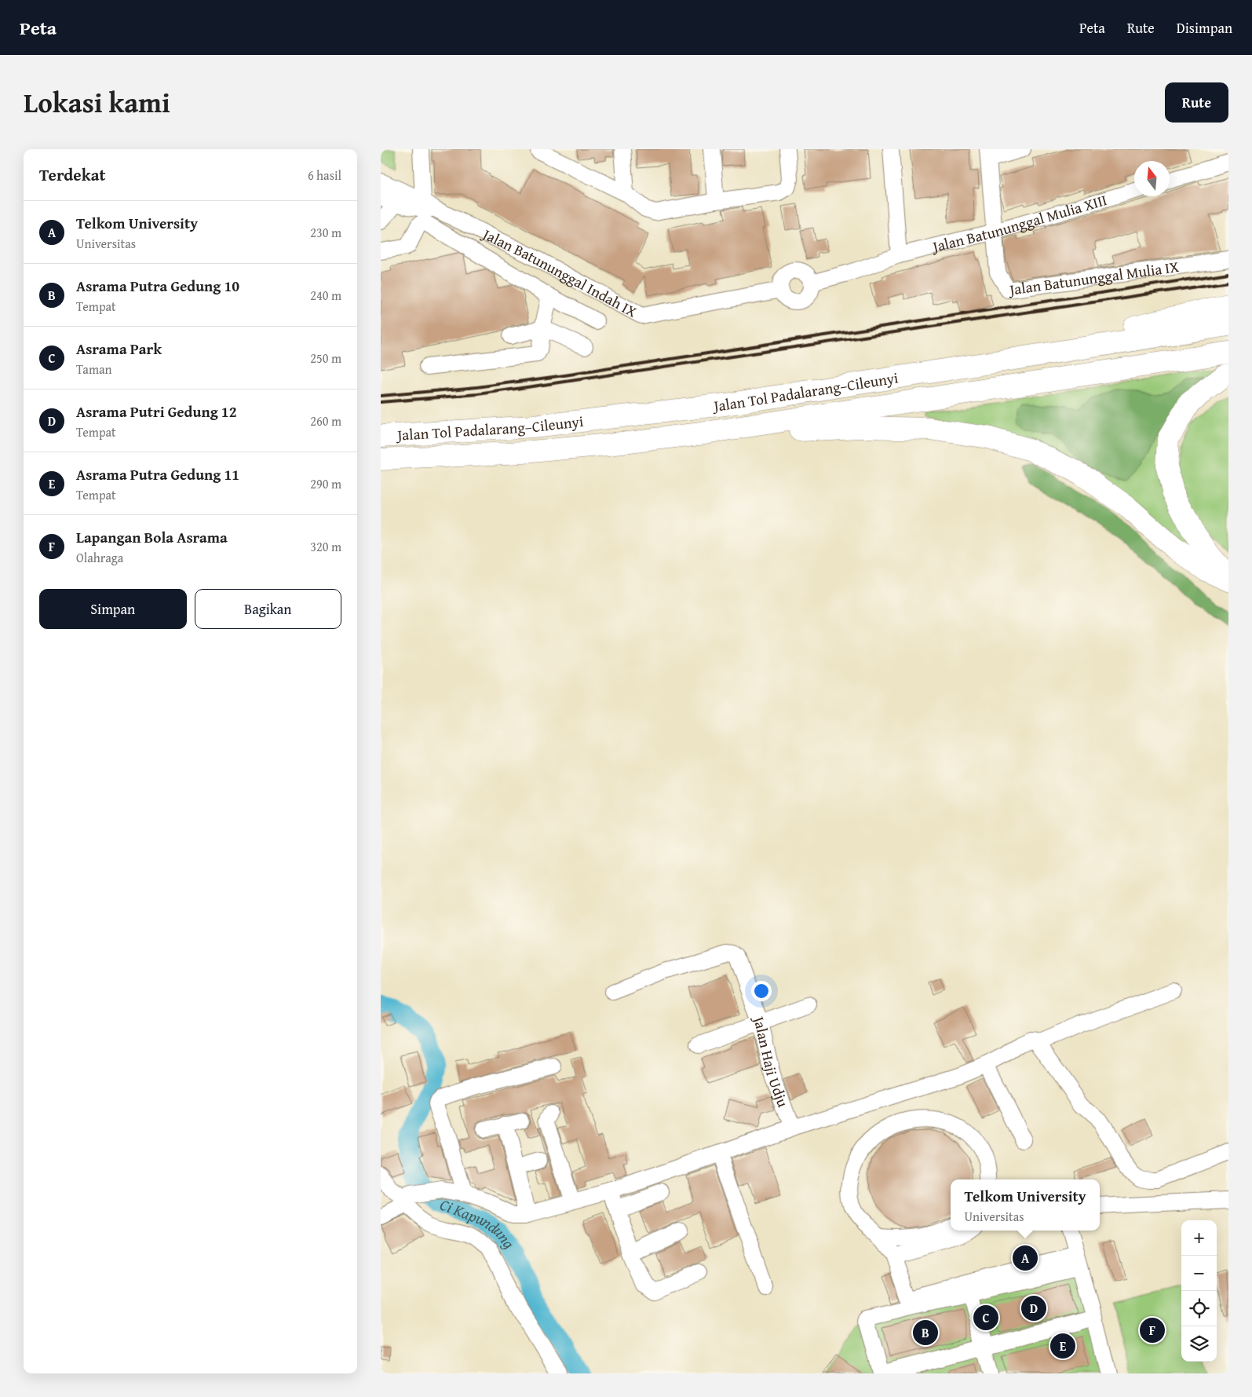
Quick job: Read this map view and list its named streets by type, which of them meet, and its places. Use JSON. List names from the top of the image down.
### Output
{
  "streets": {
    "highway": ["Jalan Tol Padalarang–Cileunyi"],
    "street": [
      "Jalan Batununggal Mulia XIII",
      "Jalan Batununggal Indah IX",
      "Jalan Batununggal Mulia IX",
      "Jalan Haji Udju"
    ]
  },
  "crossings": [
    ["Jalan Batununggal Mulia XIII", "Jalan Batununggal Mulia IX"]
  ],
  "water": ["Ci Kapundung"],
  "north": "top",
  "page": {
    "header": "Peta",
    "nav": ["Peta", "Rute", "Disimpan"],
    "title": "Lokasi kami",
    "buttons": [
      "Rute",
      ["Simpan", "Bagikan"]
    ],
    "heading": ["Terdekat", "6 hasil"],
    "list": [
      {
        "mark": "A",
        "name": "Telkom University",
        "note": "Universitas",
        "value": "230 m"
      },
      {
        "mark": "B",
        "name": "Asrama Putra Gedung 10",
        "note": "Tempat",
        "value": "240 m"
      },
      {
        "mark": "C",
        "name": "Asrama Park",
        "note": "Taman",
        "value": "250 m"
      },
      {
        "mark": "D",
        "name": "Asrama Putri Gedung 12",
        "note": "Tempat",
        "value": "260 m"
      },
      {
        "mark": "E",
        "name": "Asrama Putra Gedung 11",
        "note": "Tempat",
        "value": "290 m"
      },
      {
        "mark": "F",
        "name": "Lapangan Bola Asrama",
        "note": "Olahraga",
        "value": "320 m"
      }
    ],
    "popup": ["Telkom University", "Universitas"],
    "map_buttons": ["+", "−"],
    "pins": [
      "A",
      "D",
      "C",
      "F",
      "B",
      "E"
    ]
  }
}
